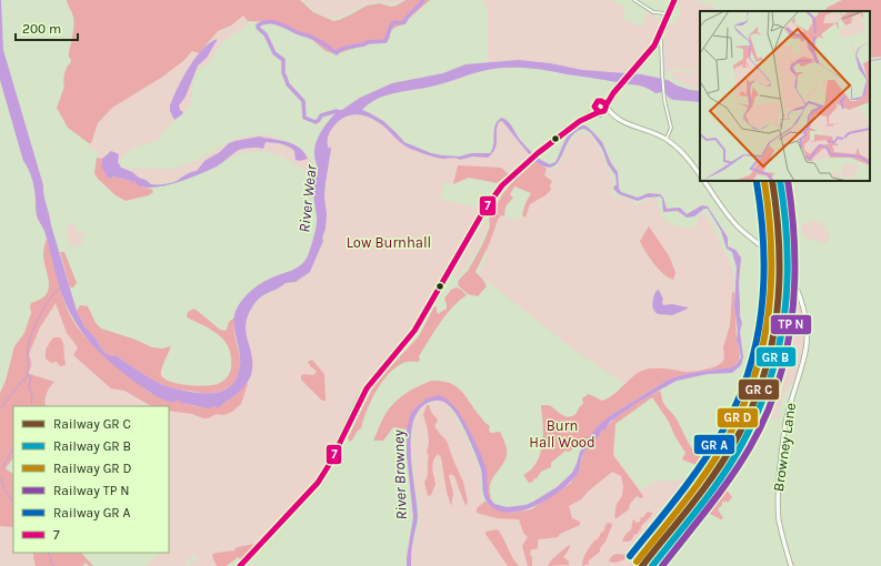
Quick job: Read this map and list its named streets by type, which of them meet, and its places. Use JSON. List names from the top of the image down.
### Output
{
  "streets": {
    "main road": ["Browney Lane"]
  },
  "water": ["River Wear", "River Browney"],
  "parks": ["Low Burnhall", "Burn Hall Wood"],
  "lines": ["transit line 7"],
  "legend": [
    "Railway GR C",
    "Railway GR B",
    "Railway GR D",
    "Railway TP N",
    "Railway GR A",
    "7"
  ],
  "scale_bar": "200 m"
}
